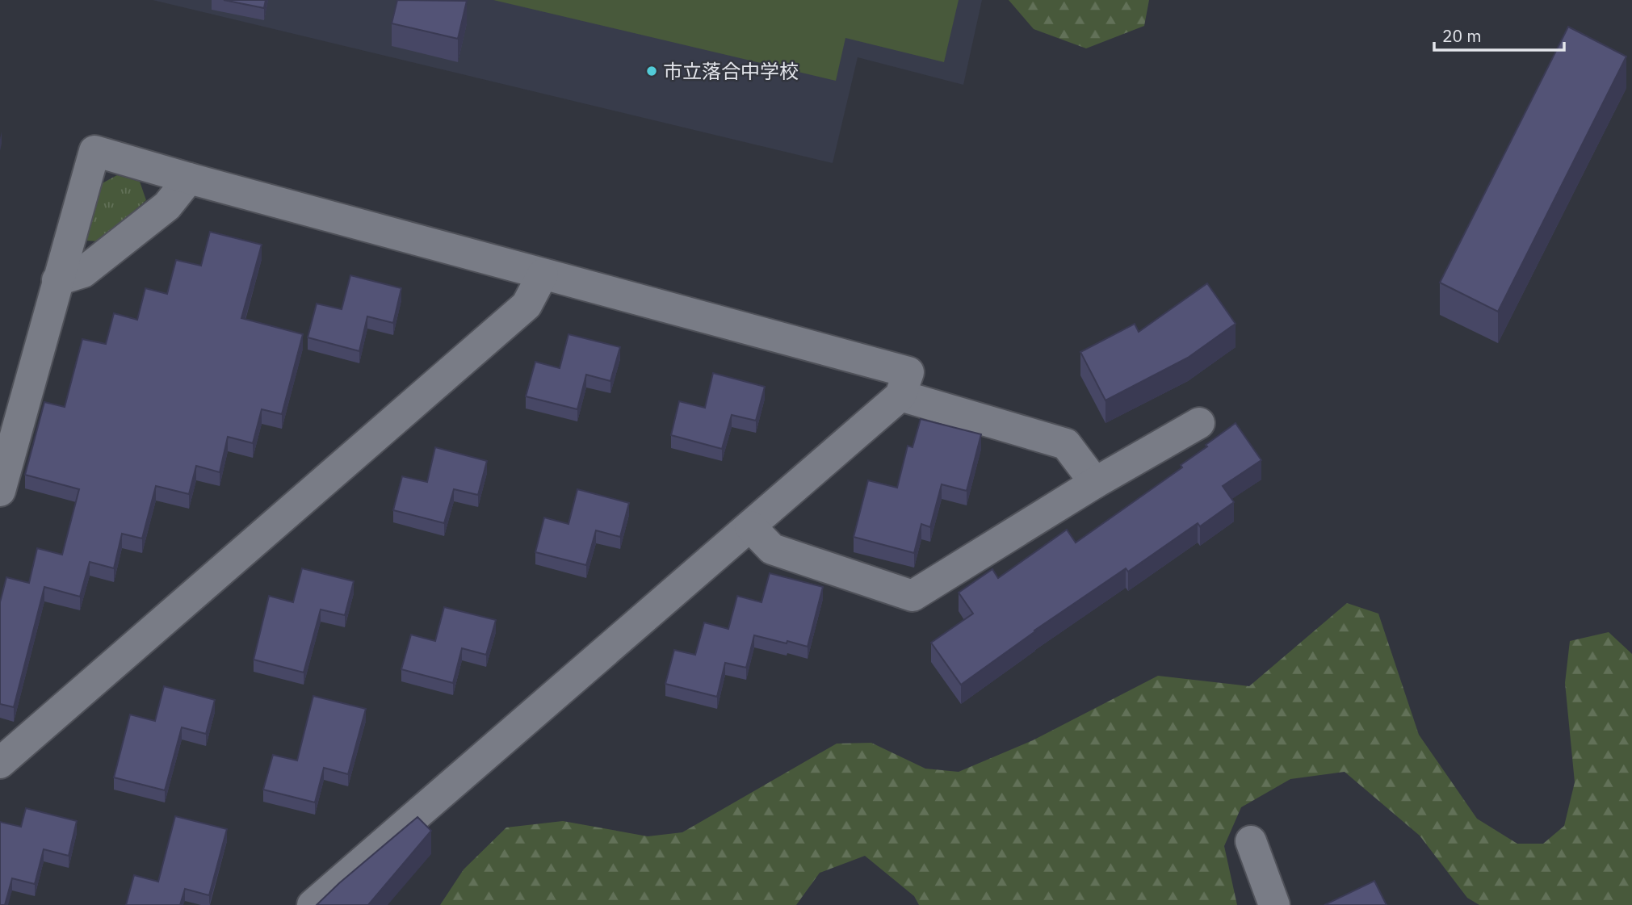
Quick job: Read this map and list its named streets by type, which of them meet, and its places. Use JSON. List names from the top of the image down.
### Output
{
  "places": ["市立落合中学校"],
  "scale_bar": "20 m"
}
